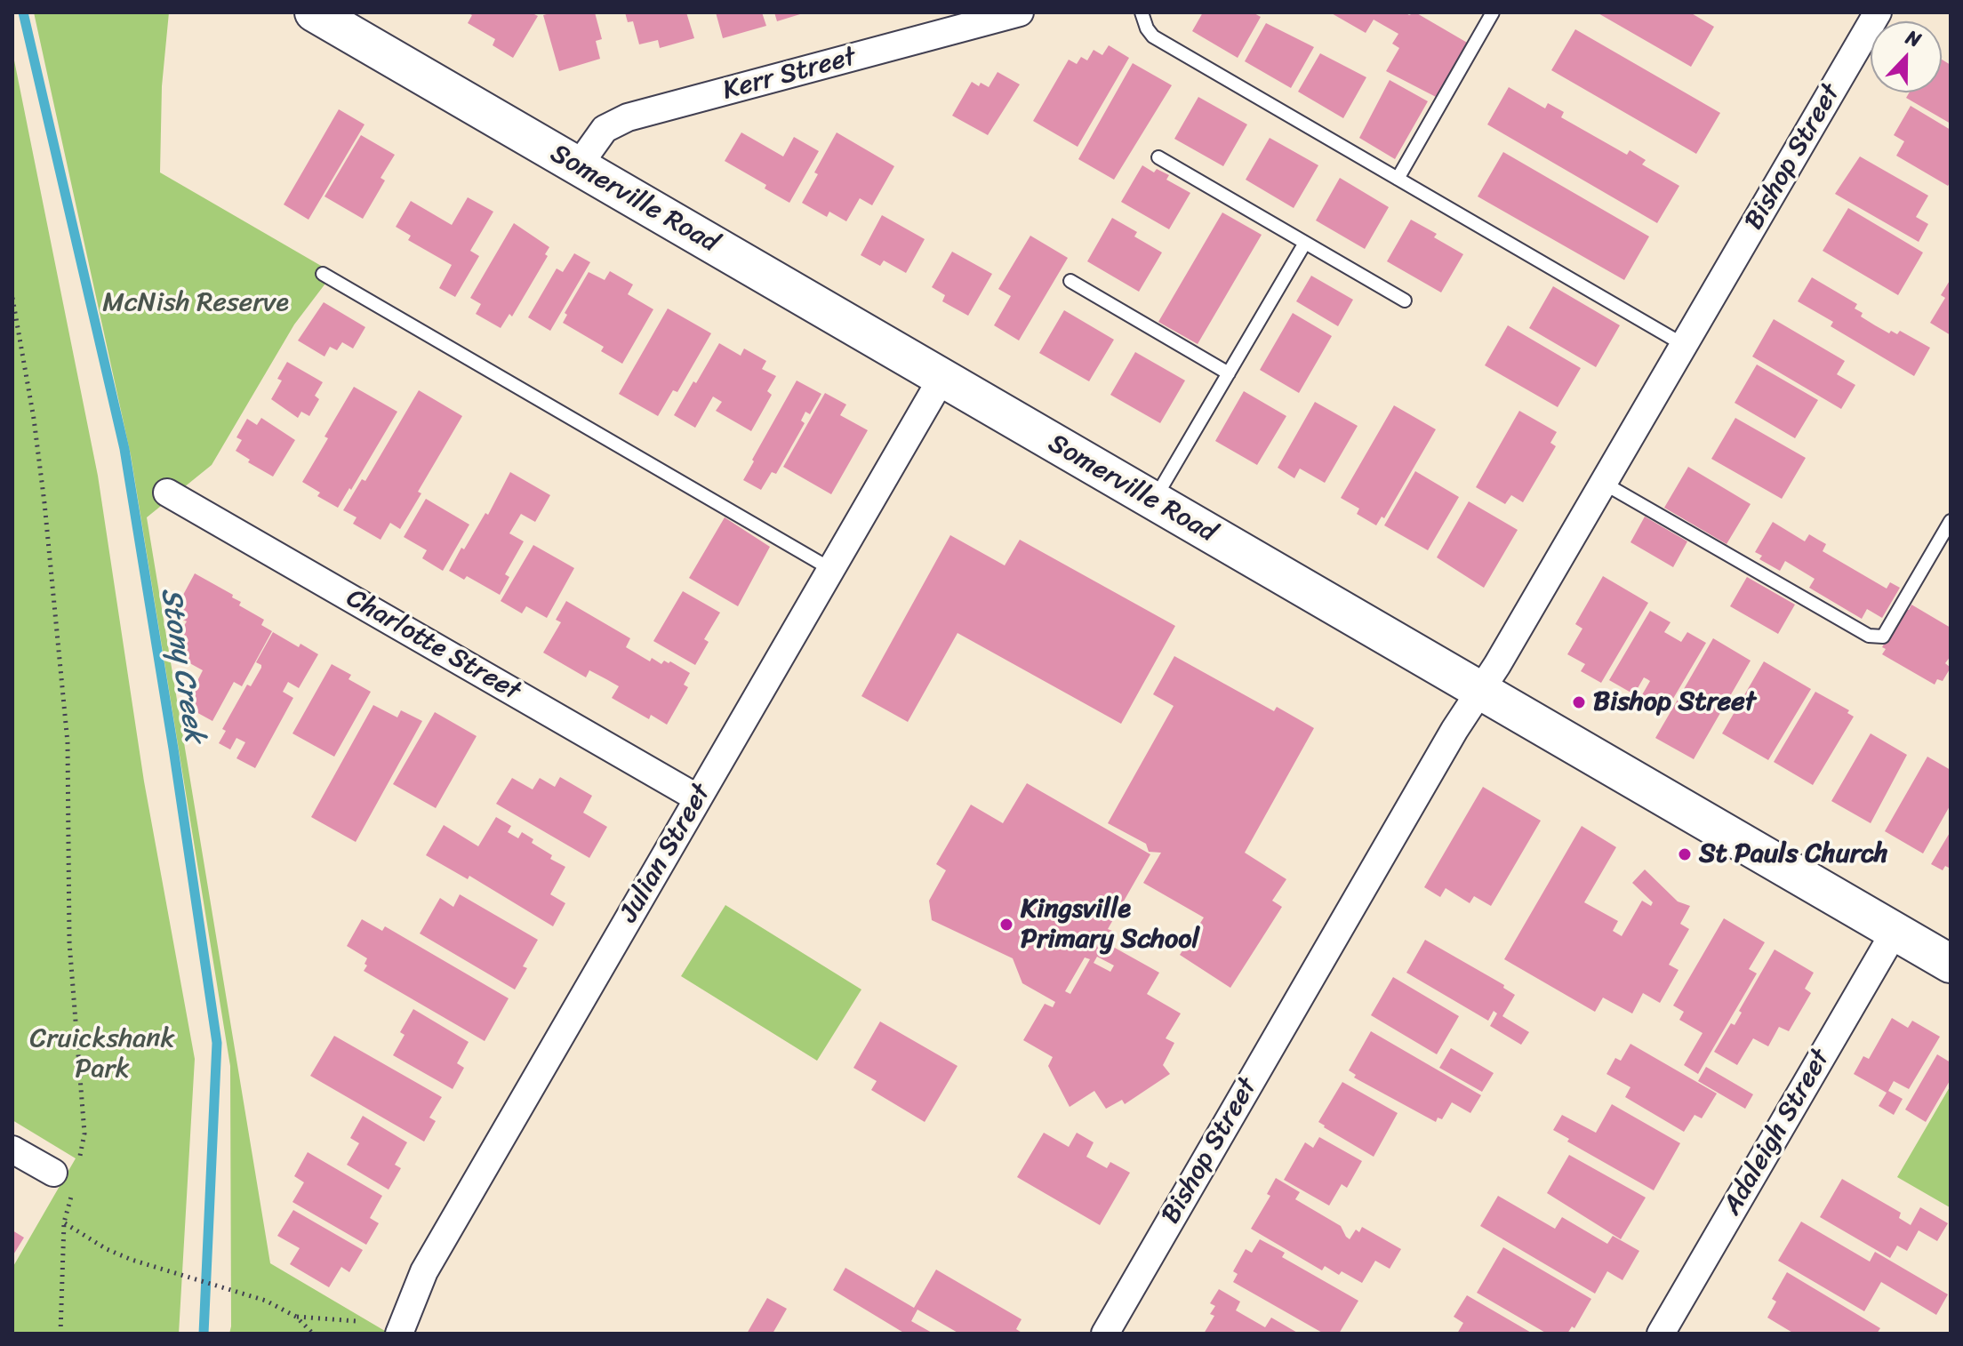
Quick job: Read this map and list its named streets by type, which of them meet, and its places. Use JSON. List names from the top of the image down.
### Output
{
  "streets": {
    "main road": ["Somerville Road"],
    "street": [
      "Kerr Street",
      "Bishop Street",
      "Charlotte Street",
      "Julian Street",
      "Adaleigh Street"
    ]
  },
  "crossings": [
    ["Kerr Street", "Somerville Road"],
    ["Bishop Street", "Somerville Road"],
    ["Somerville Road", "Julian Street"],
    ["Somerville Road", "Adaleigh Street"],
    ["Charlotte Street", "Julian Street"]
  ],
  "water": ["Stony Creek"],
  "parks": ["McNish Reserve", "Cruickshank Park"],
  "places": ["Bishop Street", "St Pauls Church", "Kingsville Primary School"],
  "north": "top"
}
